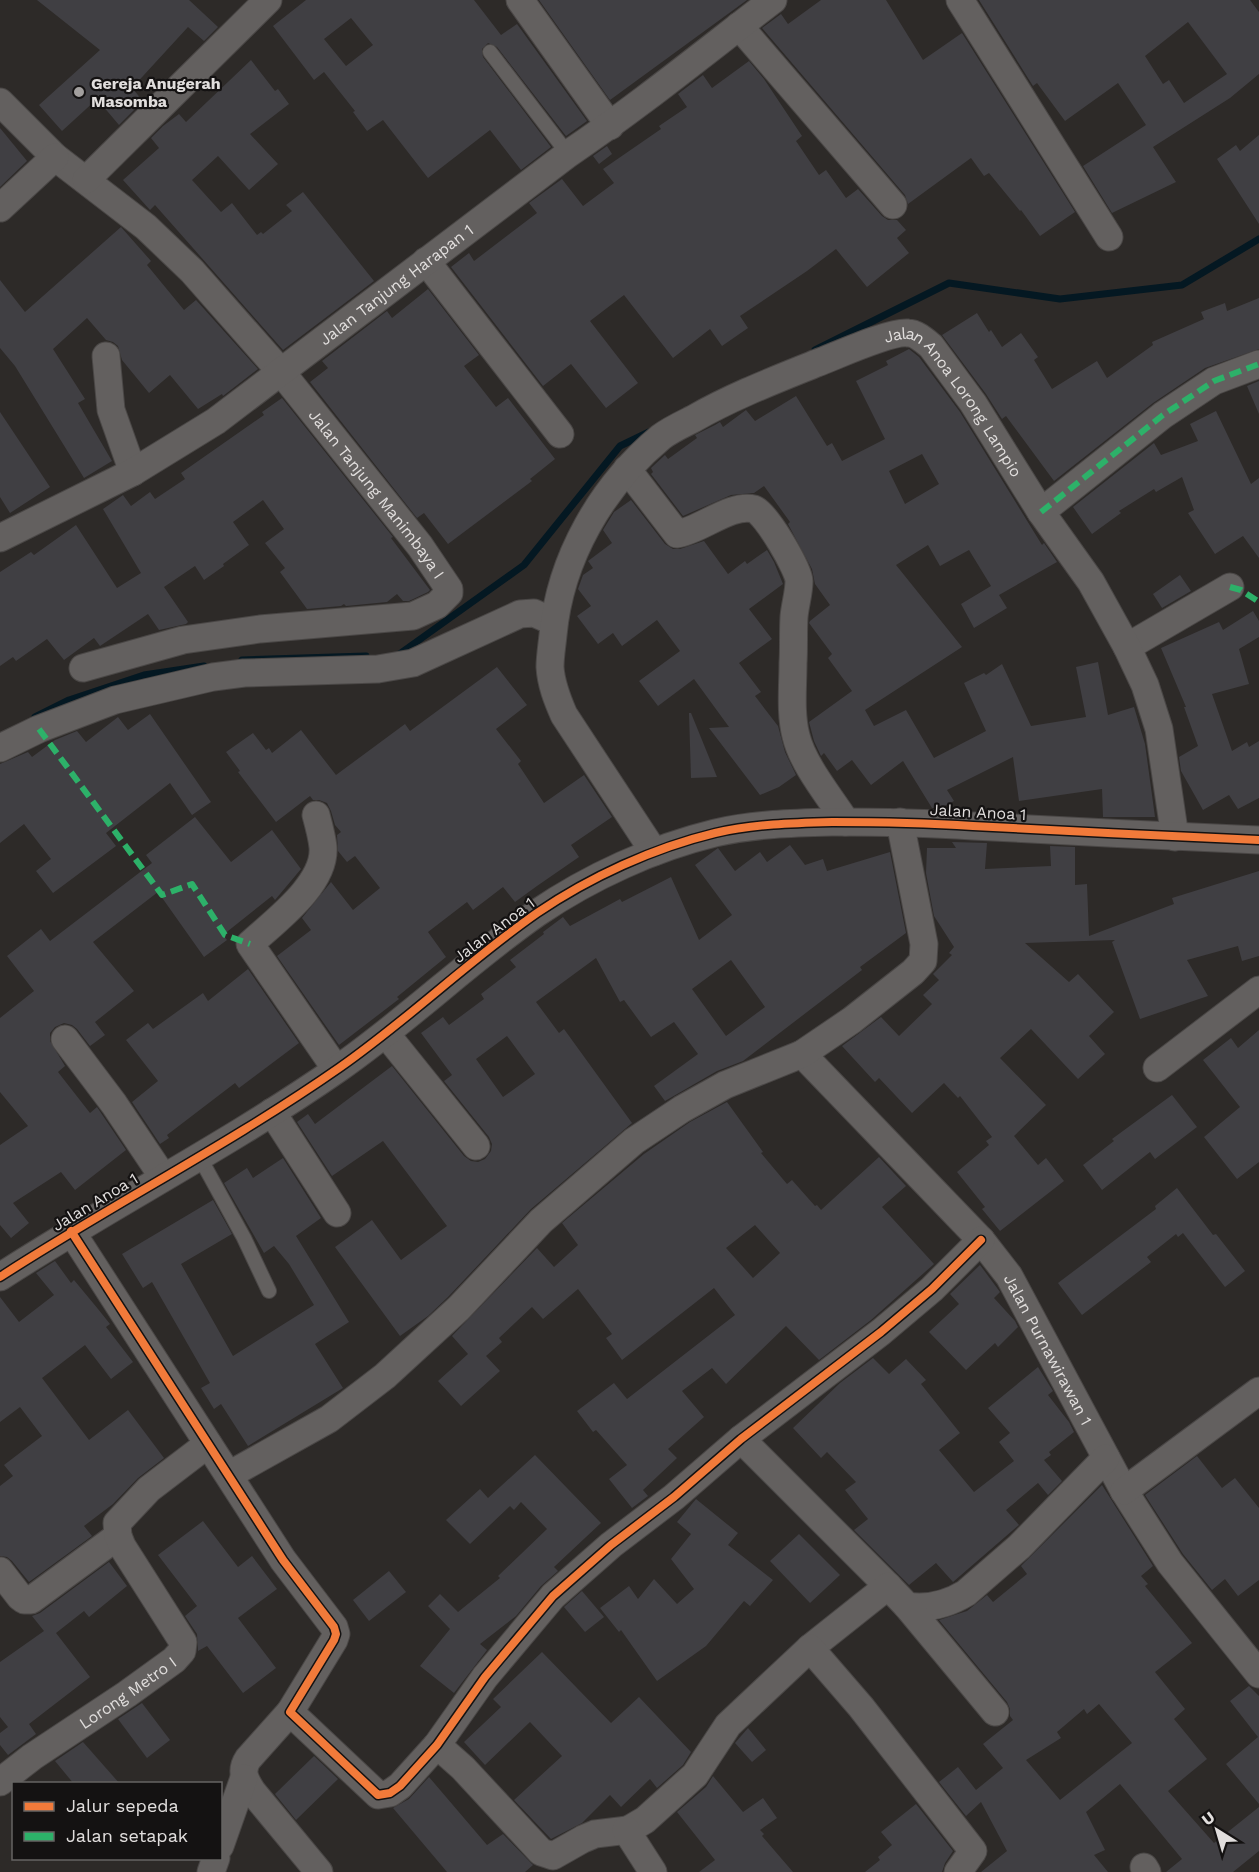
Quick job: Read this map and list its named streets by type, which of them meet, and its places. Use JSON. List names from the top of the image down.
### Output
{
  "streets": {
    "street": [
      "Jalan Tanjung Harapan 1",
      "Jalan Anoa Lorong Lampio",
      "Jalan Tanjung Manimbaya I",
      "Jalan Anoa 1",
      "Jalan Purnawirawan 1",
      "Lorong Metro I"
    ]
  },
  "crossings": [
    ["Jalan Tanjung Harapan 1", "Jalan Tanjung Manimbaya I"],
    ["Jalan Anoa Lorong Lampio", "Jalan Anoa 1"]
  ],
  "places": ["Gereja Anugerah Masomba"],
  "legend": ["Jalur sepeda", "Jalan setapak"],
  "north": "top left"
}
